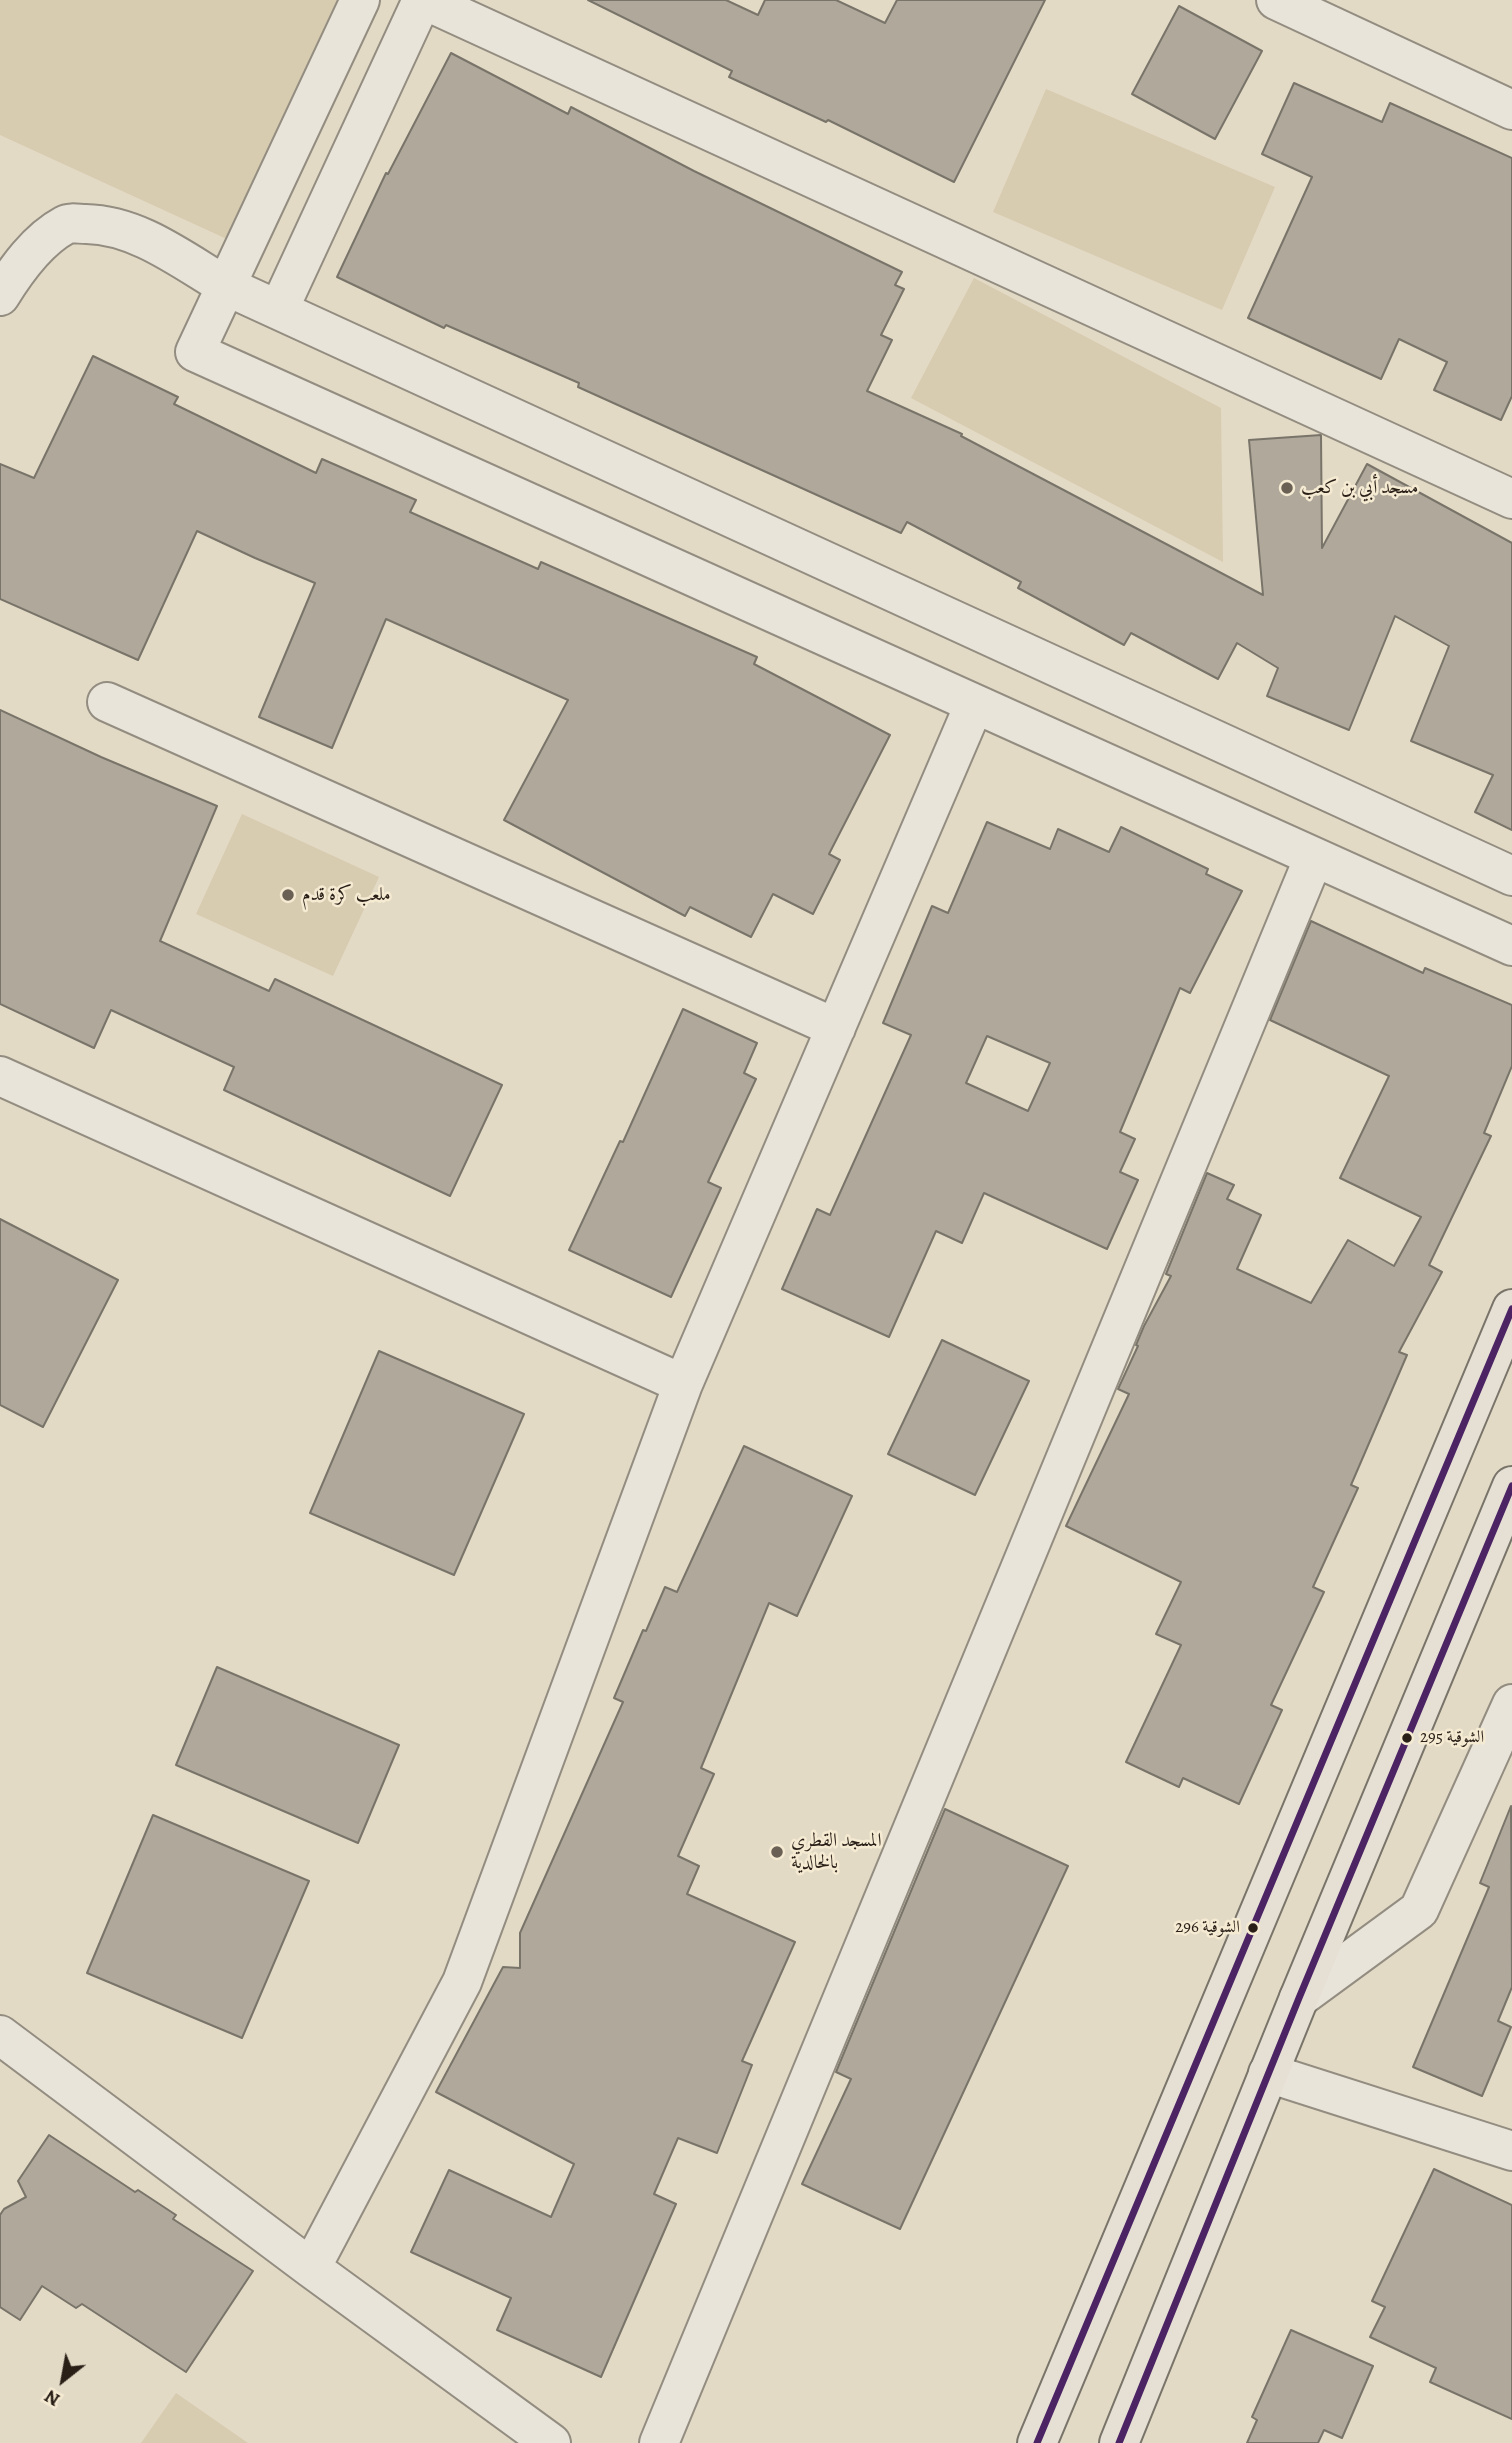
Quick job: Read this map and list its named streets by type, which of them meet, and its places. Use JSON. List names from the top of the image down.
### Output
{
  "places": [
    "مسجد أبي بن كعب",
    "ملعب كرة قدم",
    "الشوقية 295",
    "المسجد القطري بالخالدية",
    "الشوقية 296"
  ],
  "north": "bottom left"
}
